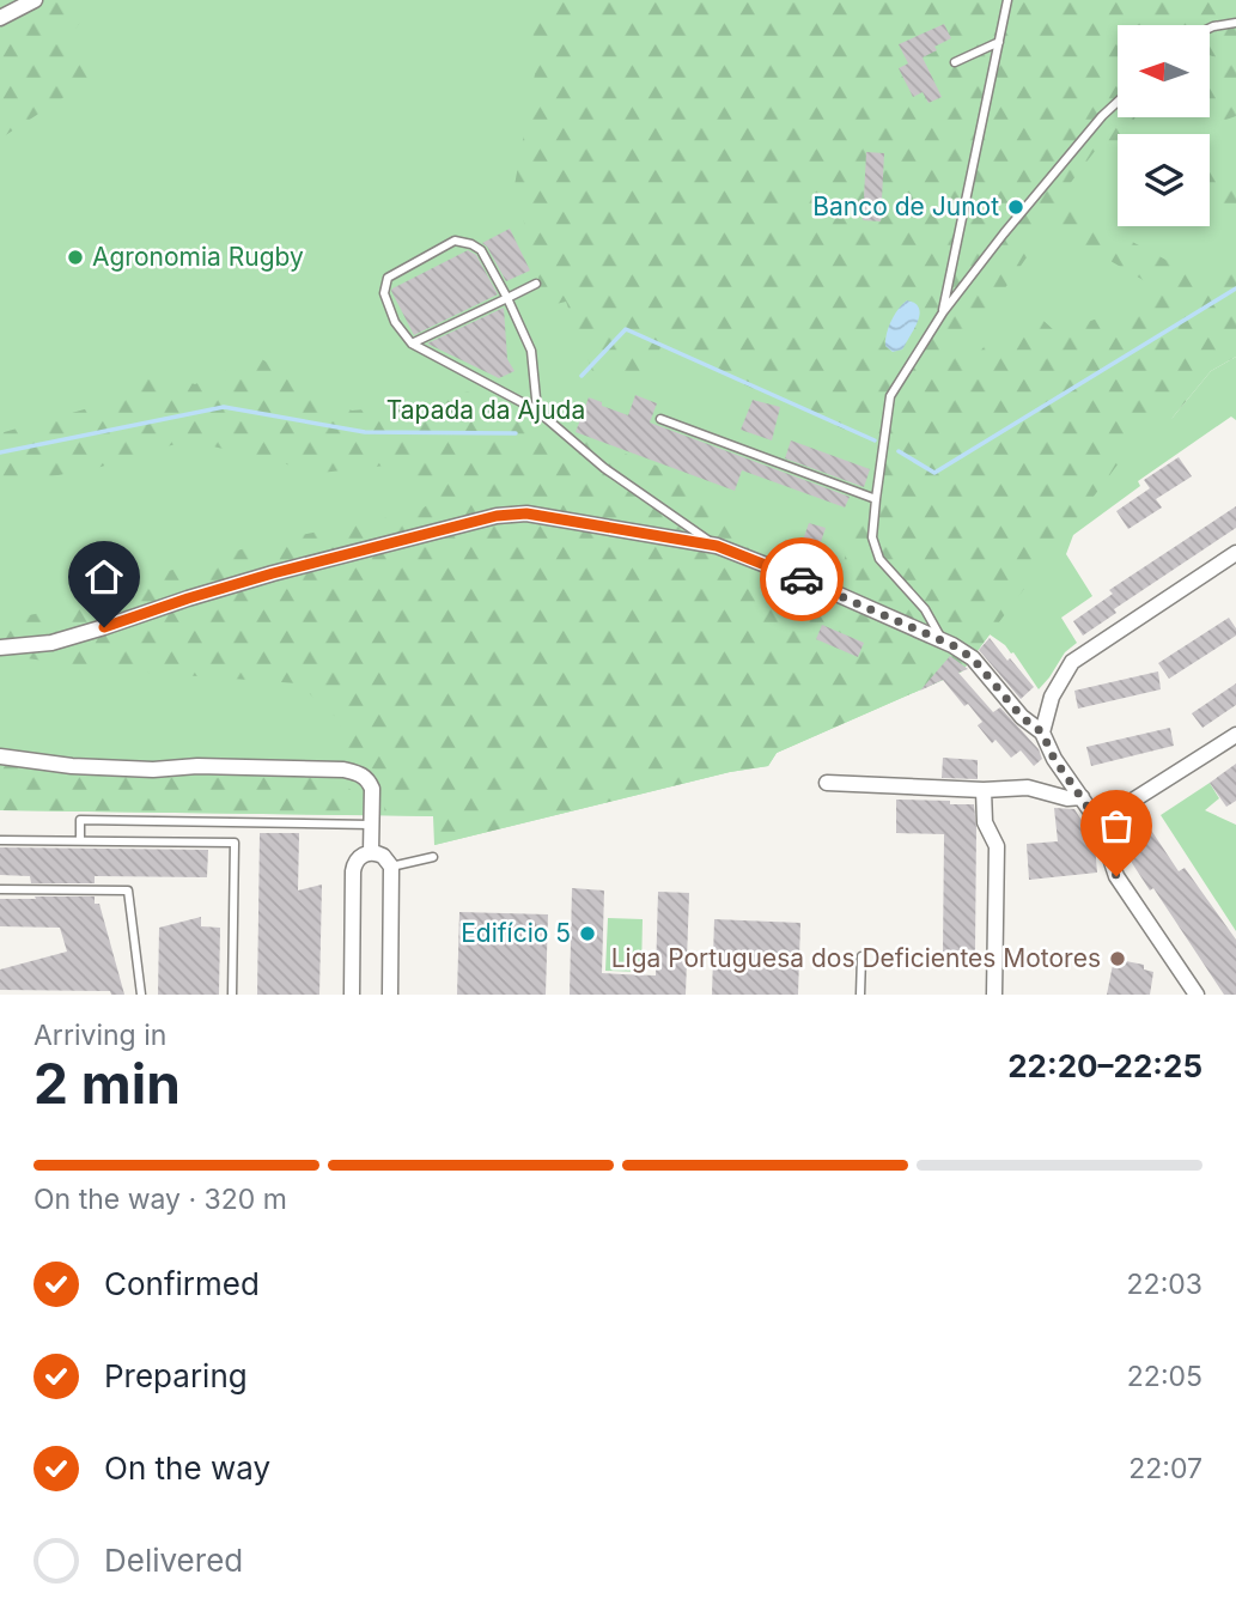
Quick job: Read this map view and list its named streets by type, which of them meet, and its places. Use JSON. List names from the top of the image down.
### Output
{
  "parks": ["Tapada da Ajuda"],
  "places": [
    "Banco de Junot",
    "Agronomia Rugby",
    "Edifício 5",
    "Liga Portuguesa dos Deficientes Motores"
  ],
  "north": "left",
  "page": {
    "heading": ["2 min", "Arriving in", "22:20–22:25"],
    "bar": "On the way · 320 m",
    "list": [
      ["Confirmed", "22:03"],
      ["Preparing", "22:05"],
      ["On the way", "22:07"],
      "Delivered"
    ]
  }
}
